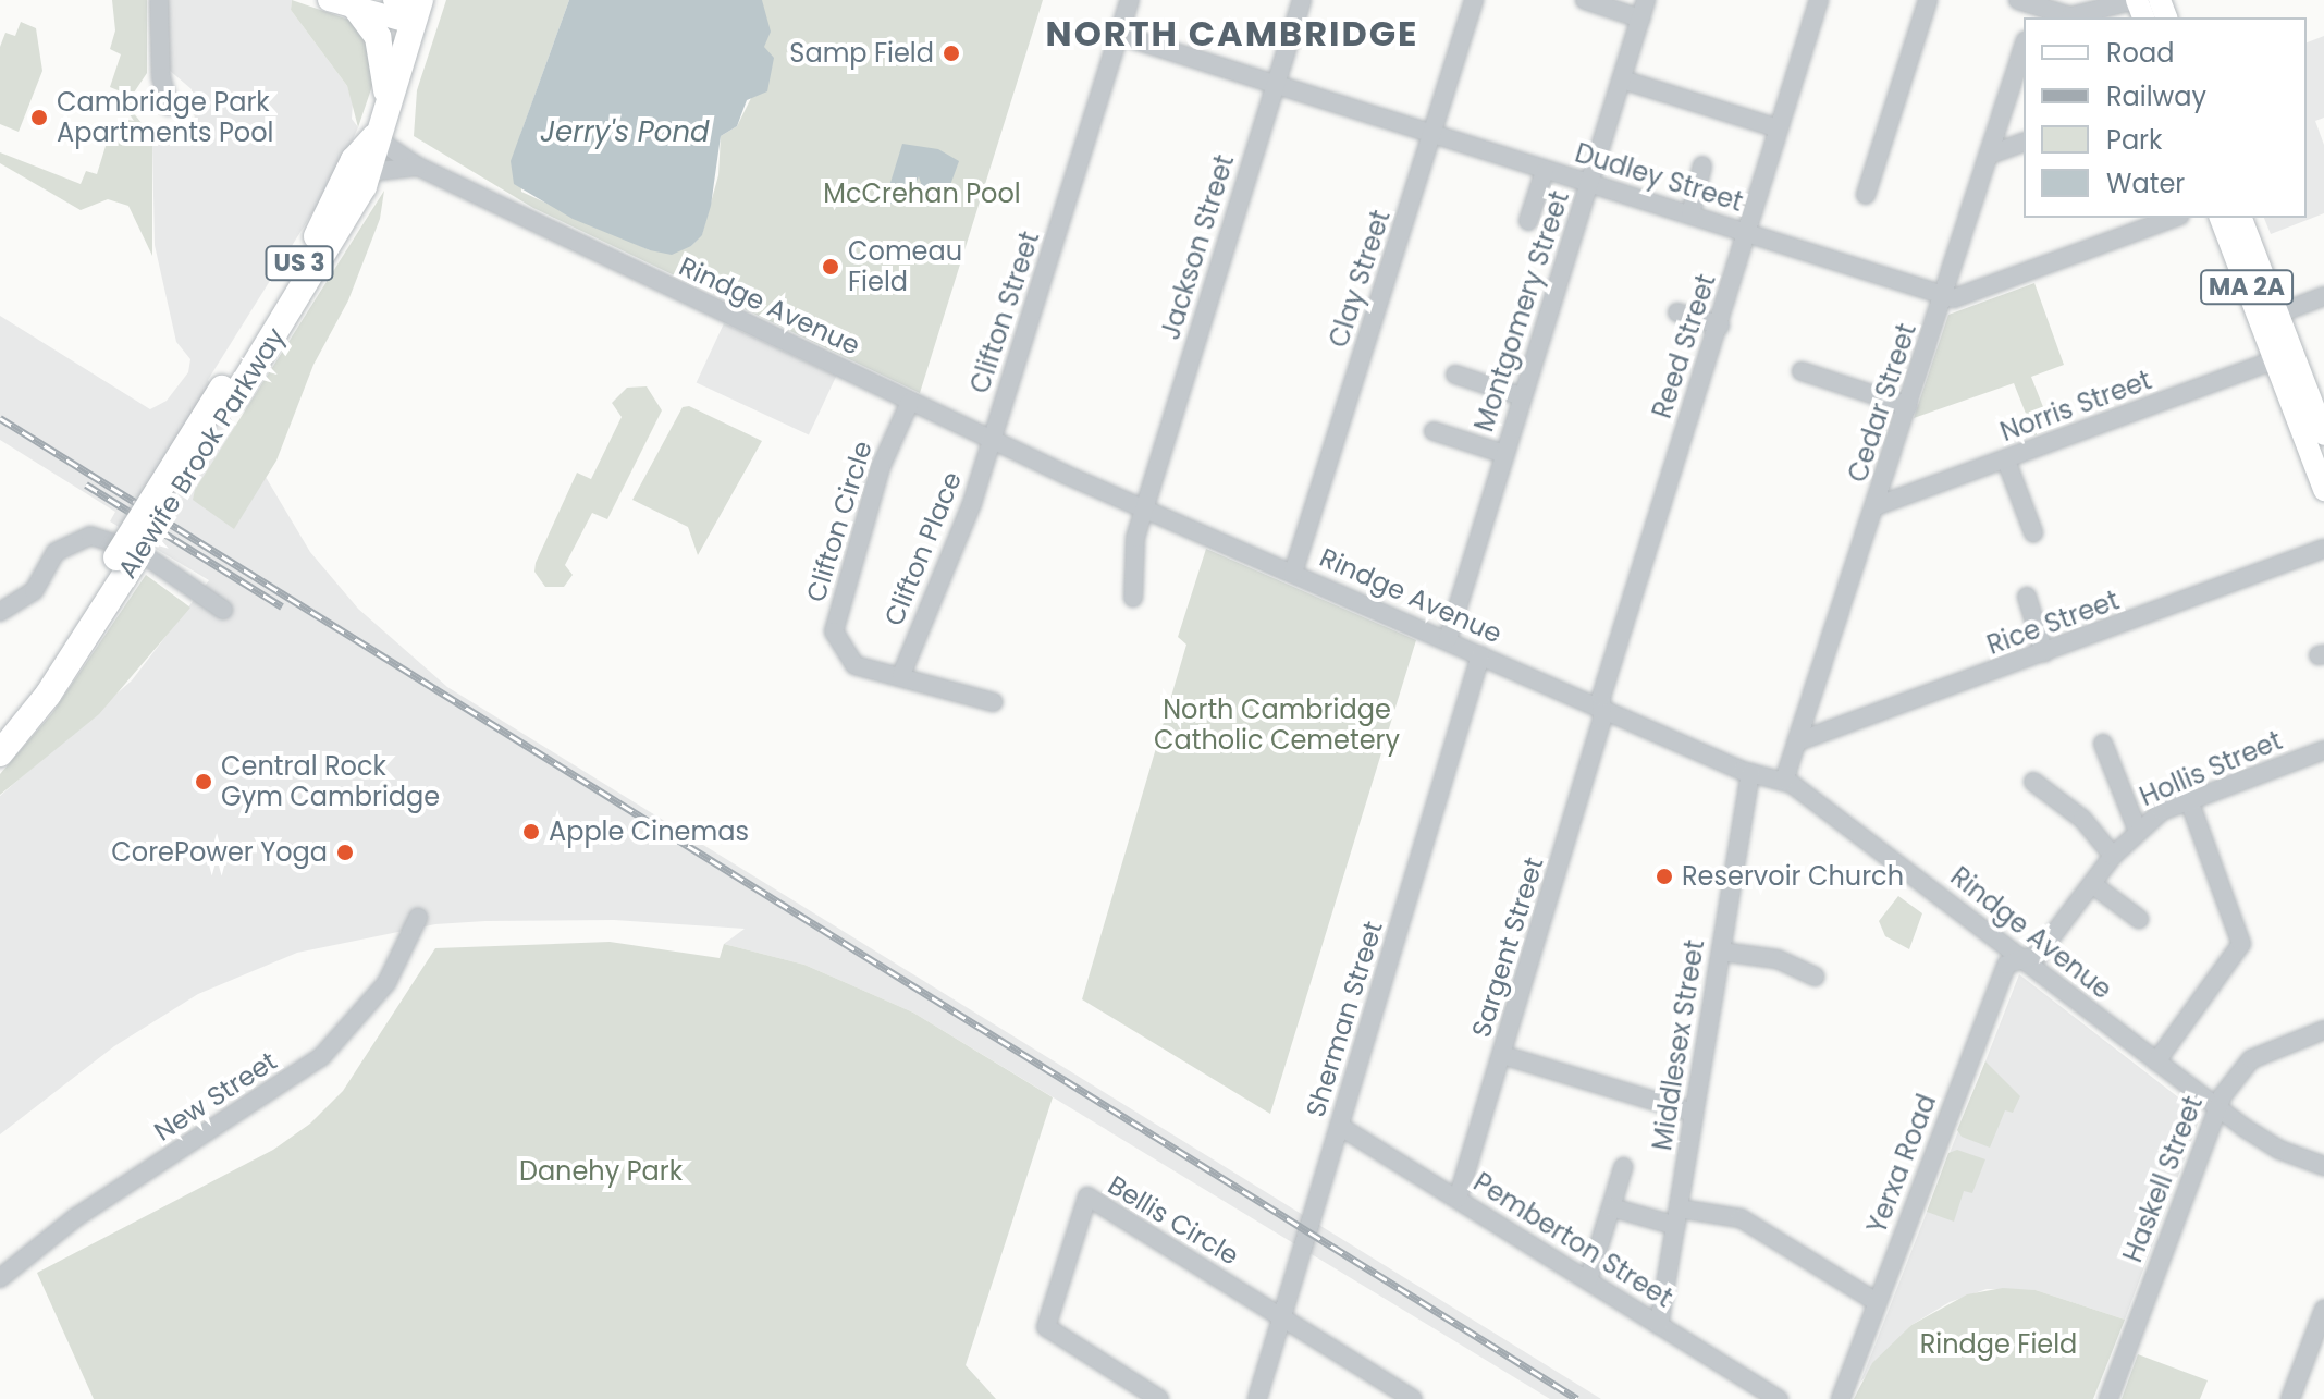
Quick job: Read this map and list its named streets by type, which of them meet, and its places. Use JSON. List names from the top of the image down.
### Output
{
  "streets": {
    "highway": ["US 3", "Alewife Brook Parkway"],
    "main road": ["MA 2A"],
    "street": [
      "Dudley Street",
      "Jackson Street",
      "Clay Street",
      "Rindge Avenue",
      "Montgomery Street",
      "Clifton Street",
      "Reed Street",
      "Cedar Street",
      "Norris Street",
      "Clifton Circle",
      "Clifton Place",
      "Rice Street",
      "Hollis Street",
      "Sargent Street",
      "Sherman Street",
      "Middlesex Street",
      "New Street",
      "Yerxa Road",
      "Haskell Street",
      "Bellis Circle",
      "Pemberton Street"
    ]
  },
  "crossings": [
    ["Dudley Street", "Jackson Street"],
    ["Dudley Street", "Clay Street"],
    ["Dudley Street", "Montgomery Street"],
    ["Dudley Street", "Clifton Street"],
    ["Dudley Street", "Reed Street"],
    ["Dudley Street", "Cedar Street"],
    ["Jackson Street", "Rindge Avenue"],
    ["Clay Street", "Rindge Avenue"],
    ["MA 2A", "Norris Street"],
    ["Rindge Avenue", "Montgomery Street"],
    ["Rindge Avenue", "Clifton Street"],
    ["Rindge Avenue", "Reed Street"],
    ["Rindge Avenue", "Cedar Street"],
    ["Rindge Avenue", "Alewife Brook Parkway"],
    ["Rindge Avenue", "Clifton Circle"],
    ["Rindge Avenue", "Clifton Place"],
    ["Rindge Avenue", "Hollis Street"],
    ["Rindge Avenue", "Sargent Street"],
    ["Rindge Avenue", "Sherman Street"],
    ["Rindge Avenue", "Middlesex Street"],
    ["Rindge Avenue", "Yerxa Road"],
    ["Rindge Avenue", "Haskell Street"],
    ["Clifton Street", "Clifton Place"],
    ["Reed Street", "Sargent Street"],
    ["Cedar Street", "Norris Street"],
    ["Cedar Street", "Rice Street"],
    ["Clifton Circle", "Clifton Place"],
    ["Hollis Street", "Yerxa Road"],
    ["Sargent Street", "Pemberton Street"],
    ["Sherman Street", "Bellis Circle"],
    ["Sherman Street", "Pemberton Street"],
    ["Middlesex Street", "Pemberton Street"]
  ],
  "districts": ["NORTH CAMBRIDGE"],
  "water": ["Jerry's Pond"],
  "parks": [
    "McCrehan Pool",
    "North Cambridge Catholic Cemetery",
    "Danehy Park",
    "Rindge Field"
  ],
  "places": [
    "Samp Field",
    "Cambridge Park Apartments Pool",
    "Comeau Field",
    "Central Rock Gym Cambridge",
    "Apple Cinemas",
    "CorePower Yoga",
    "Reservoir Church"
  ],
  "legend": [
    "Road",
    "Railway",
    "Park",
    "Water"
  ]
}
